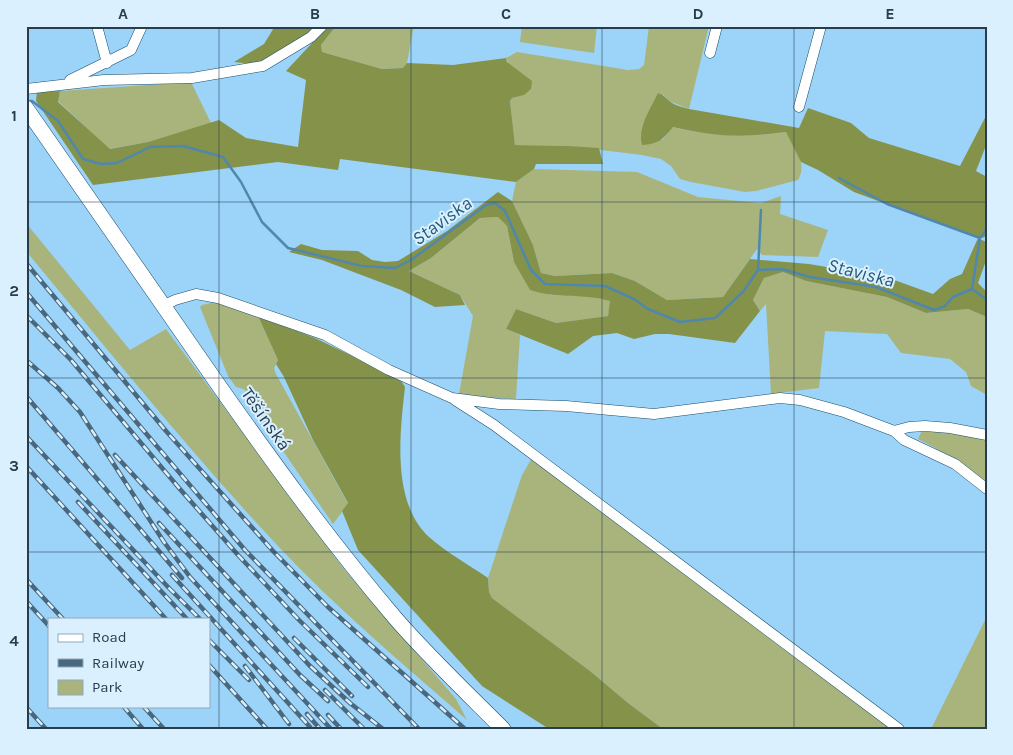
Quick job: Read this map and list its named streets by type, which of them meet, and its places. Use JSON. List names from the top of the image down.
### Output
{
  "streets": {
    "main road": ["Těšínská"]
  },
  "water": ["Staviska"],
  "legend": ["Road", "Railway", "Park"],
  "grid": {
    "columns": [
      "A",
      "B",
      "C",
      "D",
      "E"
    ],
    "rows": [
      "1",
      "2",
      "3",
      "4"
    ]
  }
}
